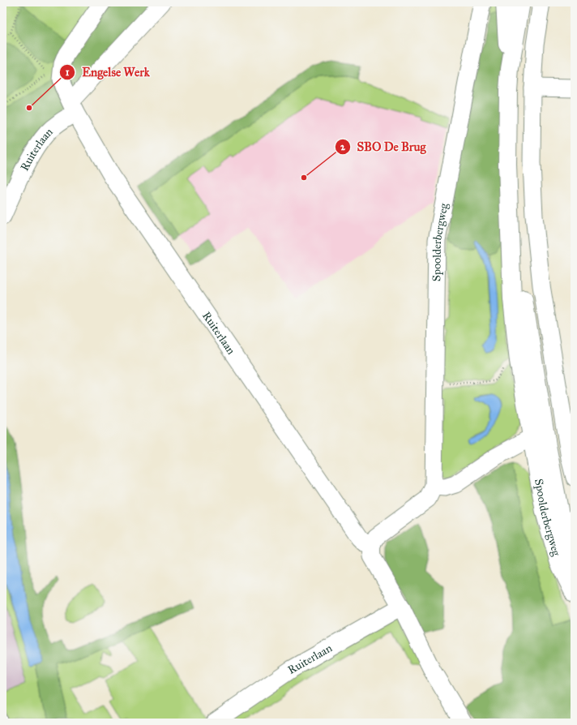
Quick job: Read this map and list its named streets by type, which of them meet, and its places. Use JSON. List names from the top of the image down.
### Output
{
  "streets": {
    "main road": ["Spoolderbergweg"],
    "street": ["Ruiterlaan"]
  },
  "places": ["Engelse Werk", "SBO De Brug"]
}
